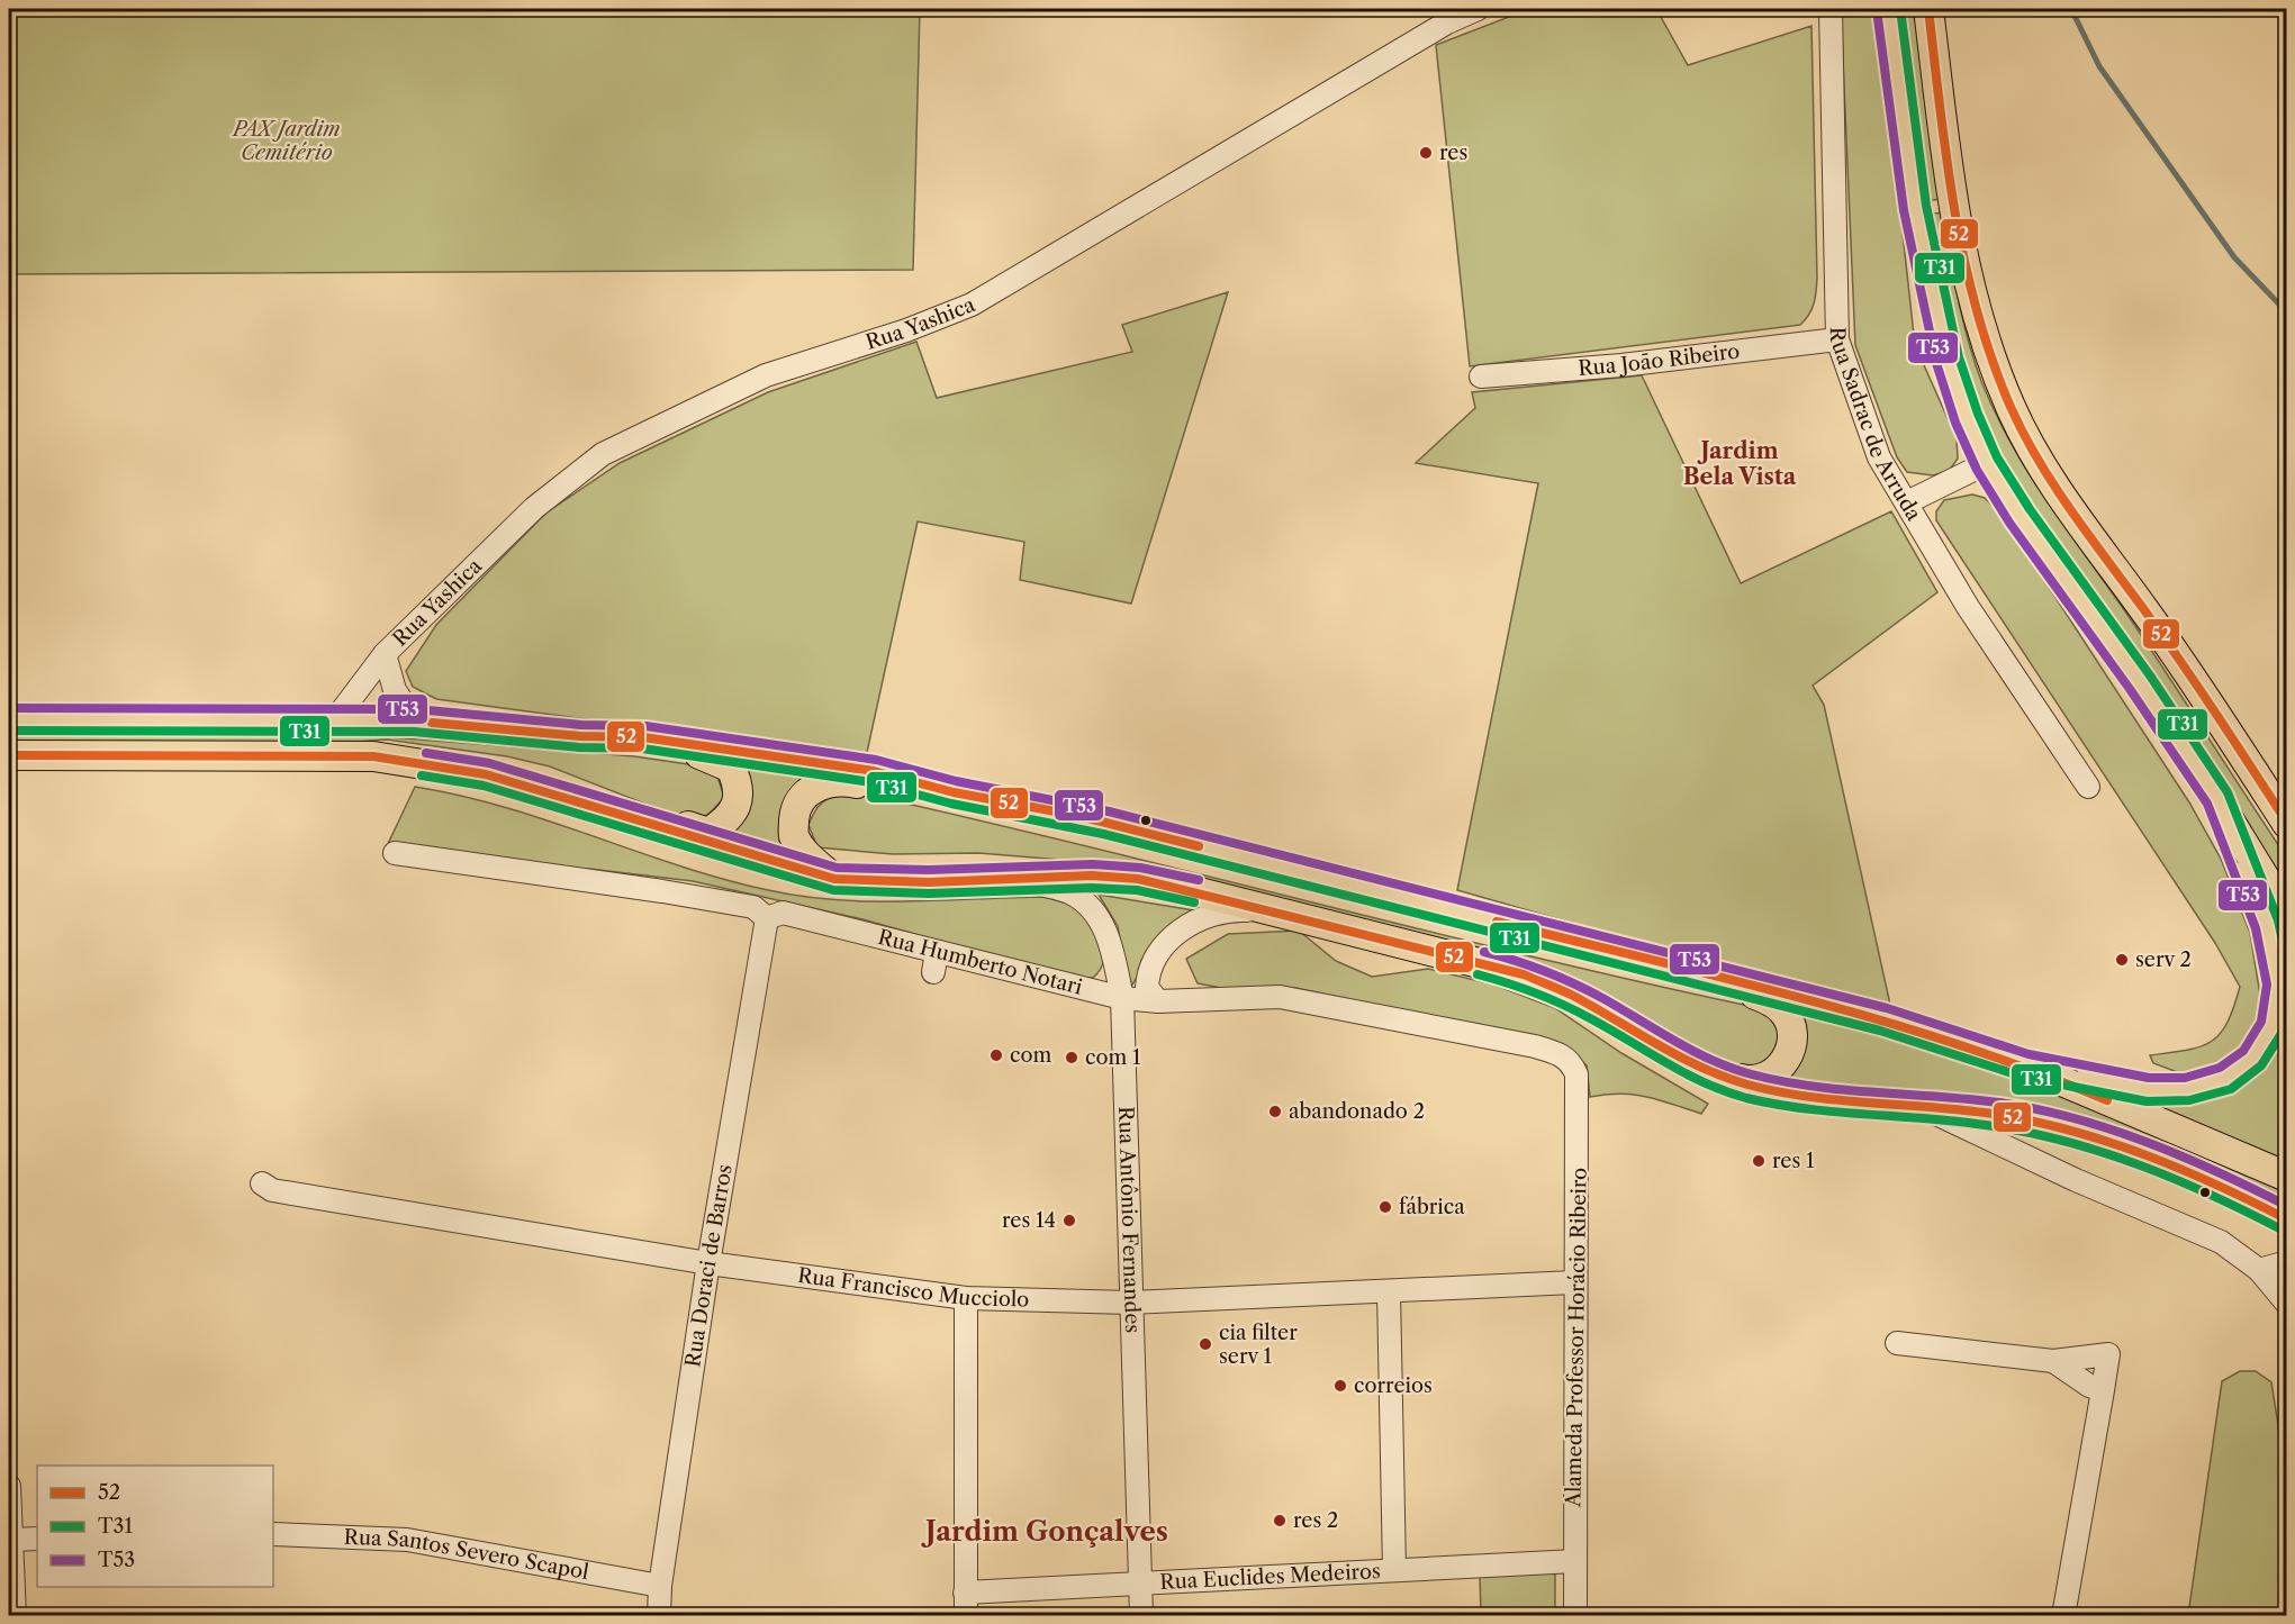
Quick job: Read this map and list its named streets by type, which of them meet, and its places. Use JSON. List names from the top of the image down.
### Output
{
  "streets": {
    "street": [
      "Rua Yashica",
      "Rua Joāo Ribeiro",
      "Rua Sadrac de Arruda",
      "Rua Humberto Notari",
      "Rua Antônio Fernandes",
      "Rua Doraci de Barros",
      "Rua Francisco Mucciolo",
      "Alameda Professor Horácio Ribeiro",
      "Rua Santos Severo Scapol",
      "Rua Euclides Medeiros"
    ]
  },
  "crossings": [
    ["Rua Joāo Ribeiro", "Rua Sadrac de Arruda"],
    ["Rua Humberto Notari", "Rua Antônio Fernandes"],
    ["Rua Humberto Notari", "Rua Doraci de Barros"],
    ["Rua Humberto Notari", "Alameda Professor Horácio Ribeiro"],
    ["Rua Antônio Fernandes", "Rua Francisco Mucciolo"],
    ["Rua Antônio Fernandes", "Rua Euclides Medeiros"],
    ["Rua Doraci de Barros", "Rua Francisco Mucciolo"],
    ["Rua Doraci de Barros", "Rua Santos Severo Scapol"],
    ["Rua Francisco Mucciolo", "Alameda Professor Horácio Ribeiro"],
    ["Alameda Professor Horácio Ribeiro", "Rua Euclides Medeiros"]
  ],
  "districts": ["Jardim Bela Vista", "Jardim Gonçalves"],
  "parks": ["PAX Jardim Cemitério"],
  "places": [
    "res",
    "serv 2",
    "com",
    "com 1",
    "abandonado 2",
    "res 1",
    "fábrica",
    "res 14",
    "cia filter serv 1",
    "correios",
    "res 2"
  ],
  "lines": ["transit line 52", "transit line T31", "transit line T53"],
  "legend": ["52", "T31", "T53"]
}
